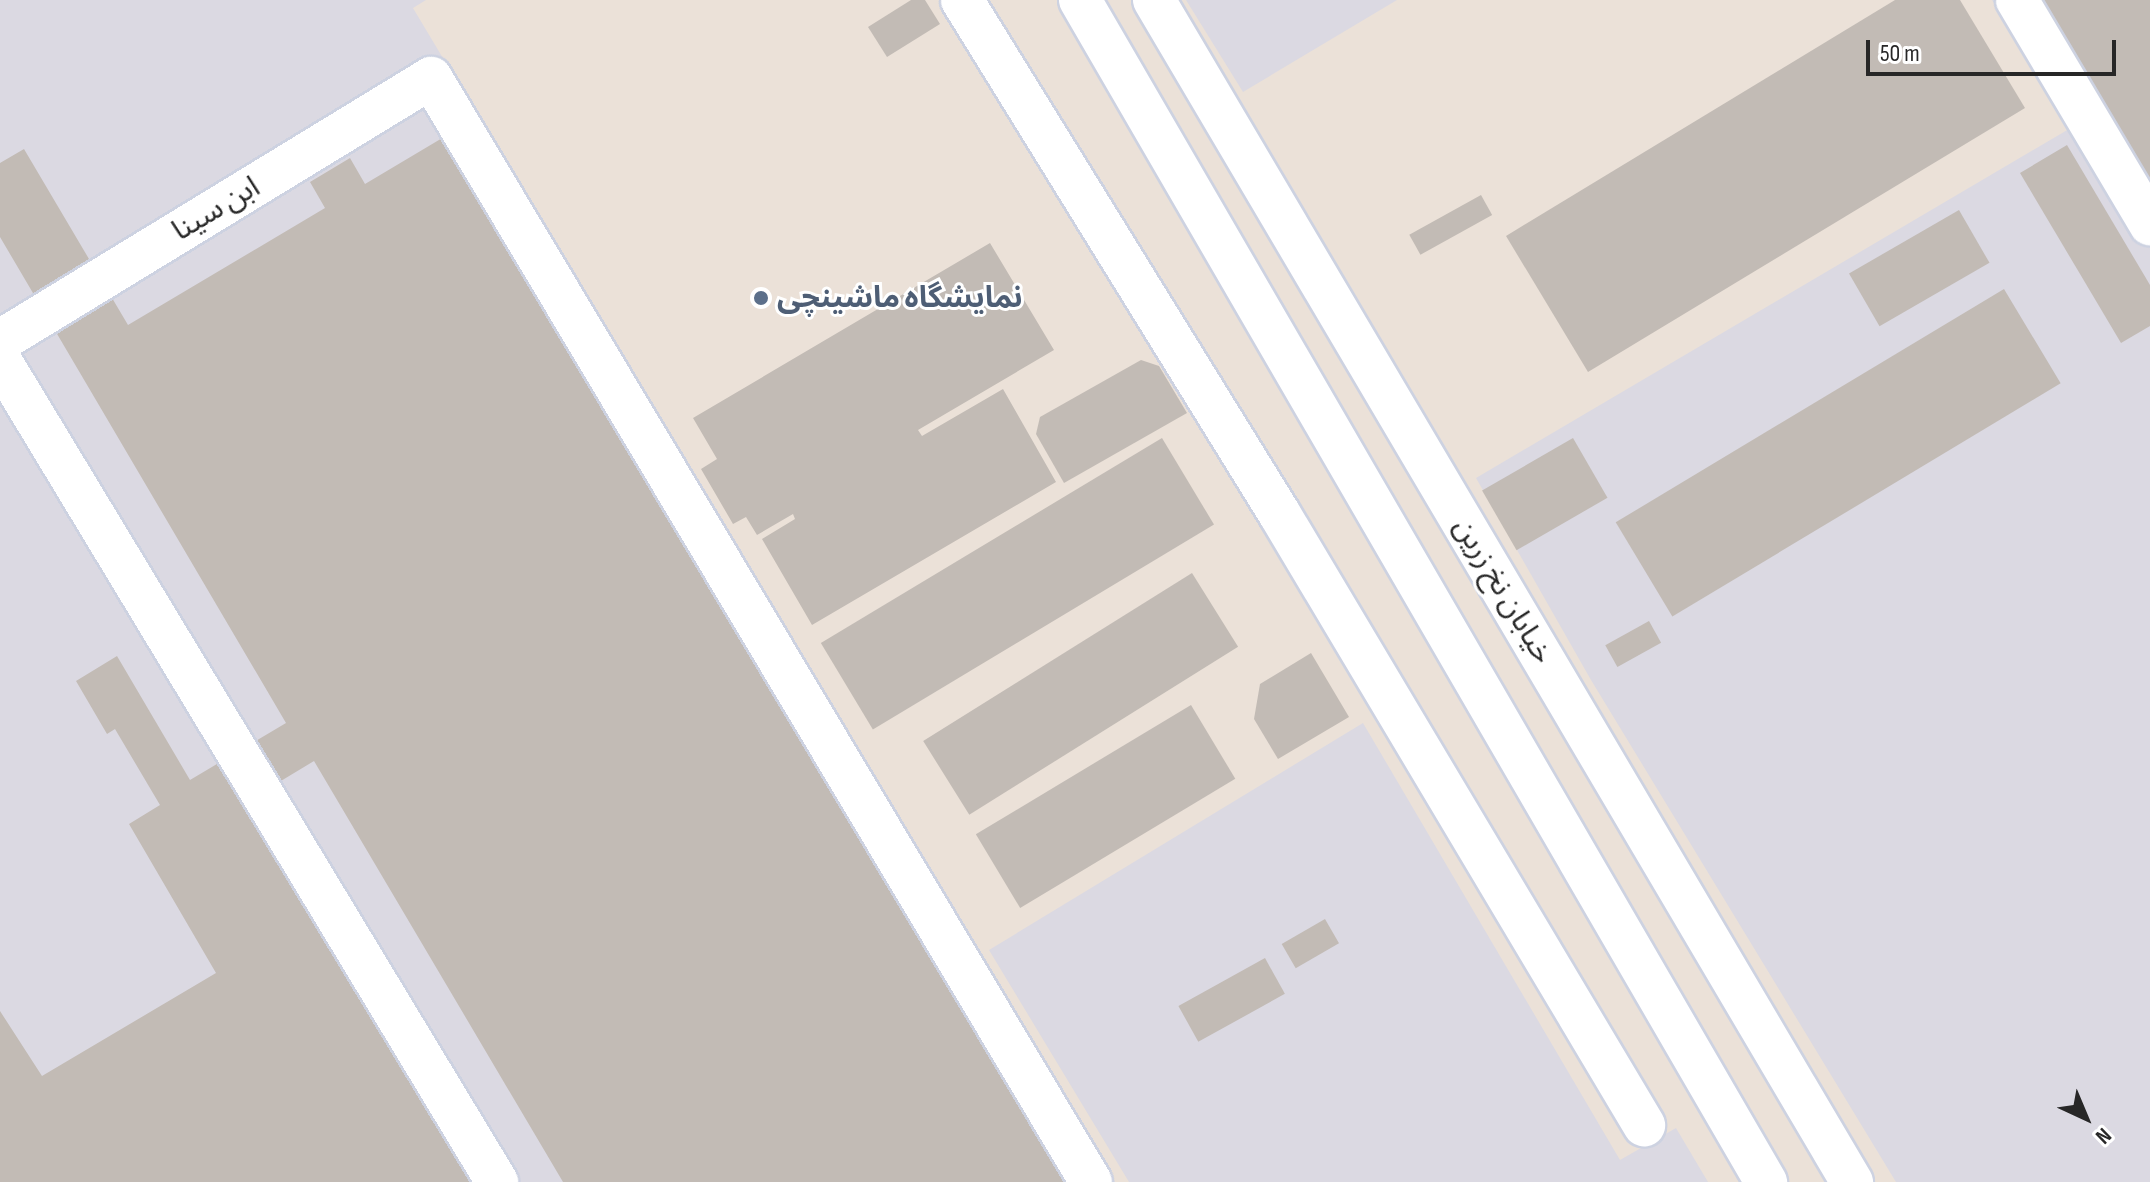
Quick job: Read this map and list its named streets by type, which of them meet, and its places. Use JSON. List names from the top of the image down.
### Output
{
  "streets": {
    "street": ["ابن سینا", "خیابان نخ زرین"]
  },
  "places": ["نمایشگاه ماشینچی"],
  "scale_bar": "50 m",
  "north": "bottom right"
}
